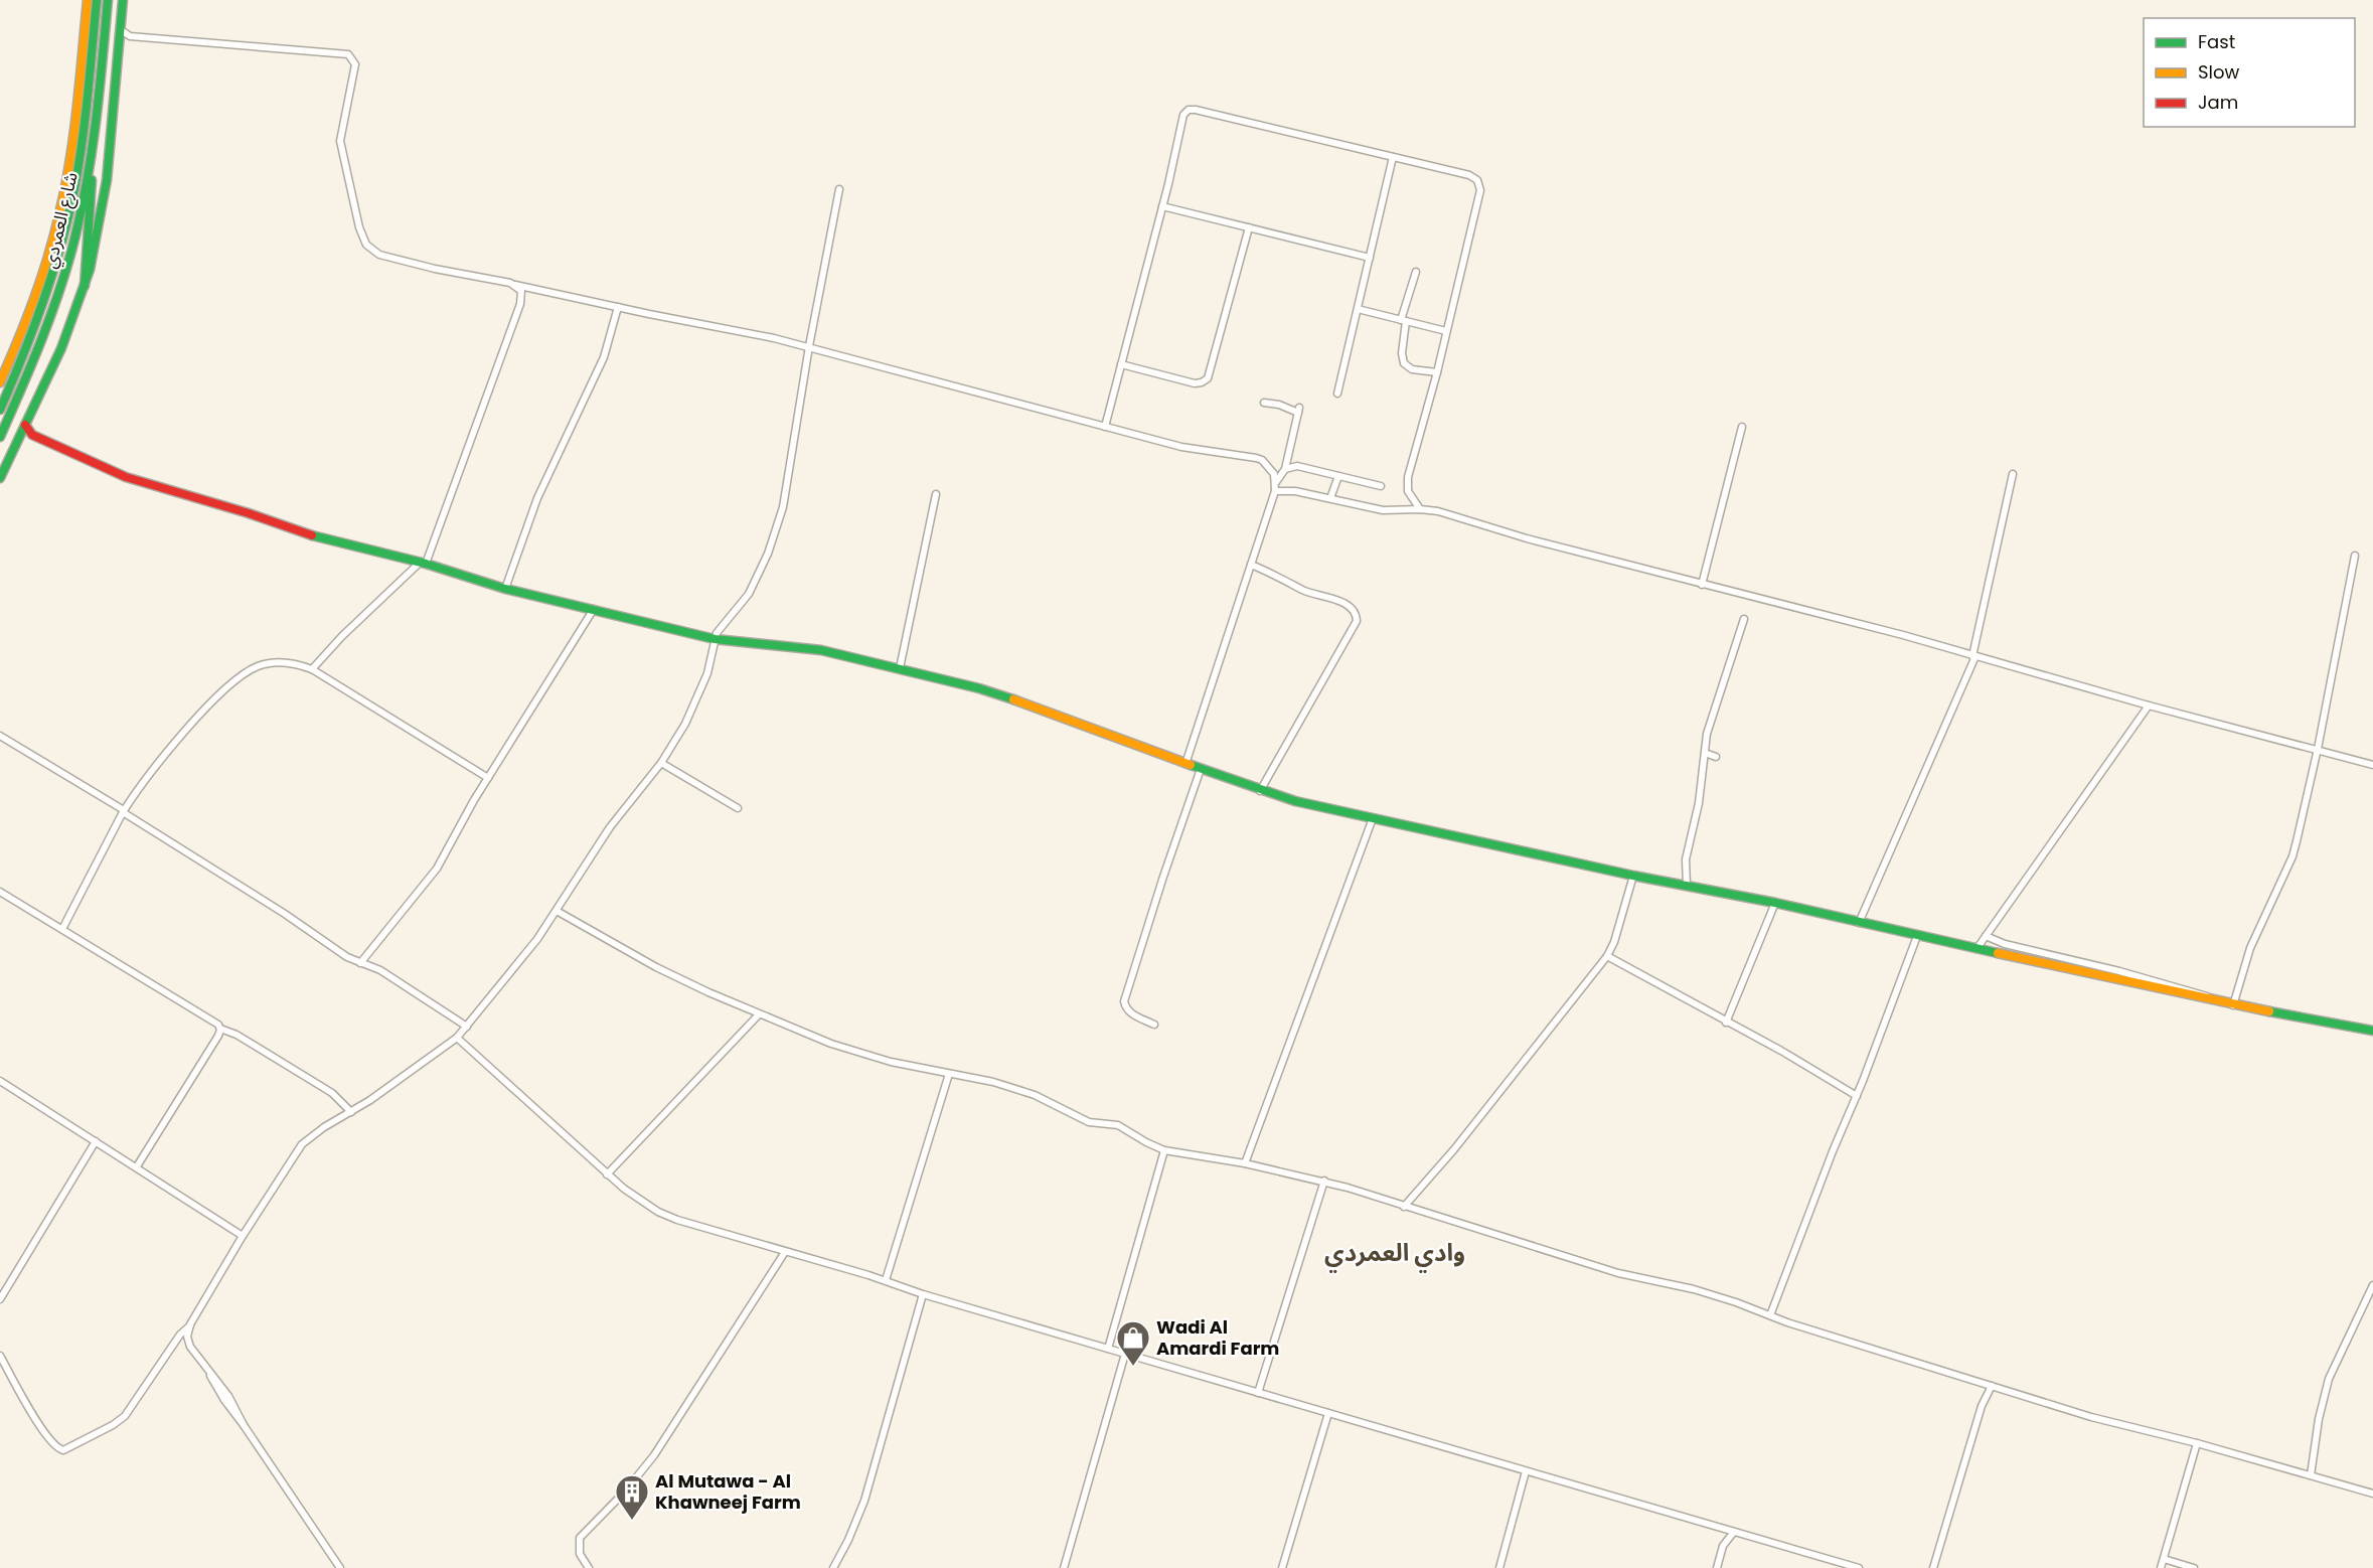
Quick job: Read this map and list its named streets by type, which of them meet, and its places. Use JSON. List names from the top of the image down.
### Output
{
  "streets": {
    "street": ["شارع العمردي"]
  },
  "districts": ["وادي العمردي"],
  "places": {
    "shop": ["Wadi Al Amardi Farm"],
    "building": ["Al Mutawa - Al Khawneej Farm"]
  },
  "legend": ["Fast", "Slow", "Jam"]
}
